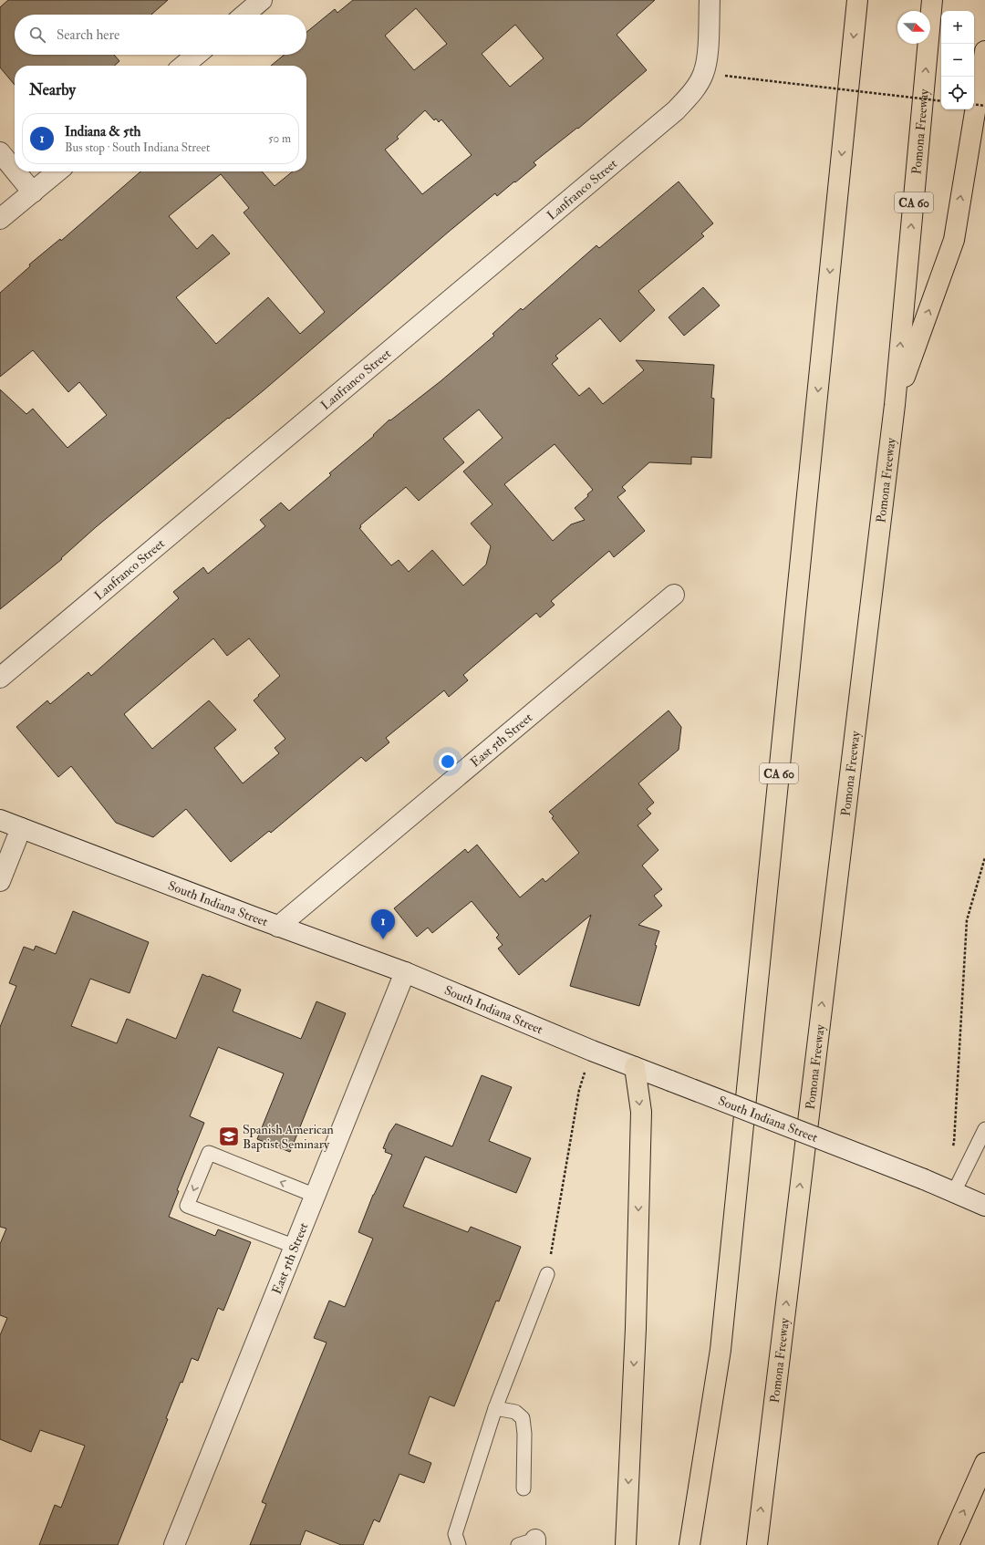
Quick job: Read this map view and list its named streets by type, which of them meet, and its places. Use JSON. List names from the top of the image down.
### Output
{
  "streets": {
    "highway": ["Pomona Freeway", "CA 60"],
    "street": ["Lanfranco Street", "East 5th Street", "South Indiana Street"]
  },
  "crossings": [
    ["East 5th Street", "South Indiana Street"]
  ],
  "places": {
    "school or university": ["Spanish American Baptist Seminary"]
  },
  "north": "right",
  "page": {
    "map_buttons": ["+", "−"],
    "search": "Search here",
    "heading": "Nearby",
    "list": [
      {
        "mark": "1",
        "name": "Indiana & 5th",
        "note": "Bus stop · South Indiana Street",
        "value": "50 m"
      }
    ],
    "pins": "1"
  }
}
